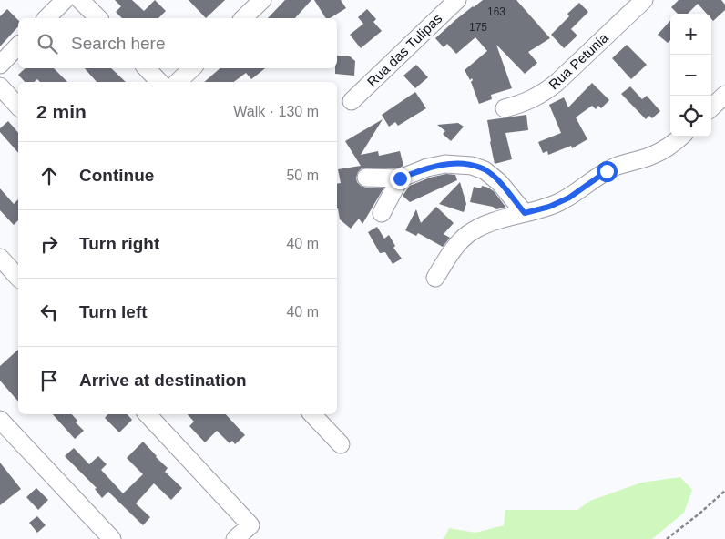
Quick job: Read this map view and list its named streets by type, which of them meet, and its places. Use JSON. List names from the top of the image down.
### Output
{
  "streets": {
    "street": ["Rua das Tulipas", "Rua Petúnia"]
  },
  "house_numbers": ["163", "175"],
  "page": {
    "map_buttons": ["+", "−"],
    "search": "Search here",
    "heading": ["2 min", "Walk · 130 m"],
    "list": [
      ["Continue", "50 m"],
      ["Turn right", "40 m"],
      ["Turn left", "40 m"],
      "Arrive at destination"
    ]
  }
}
